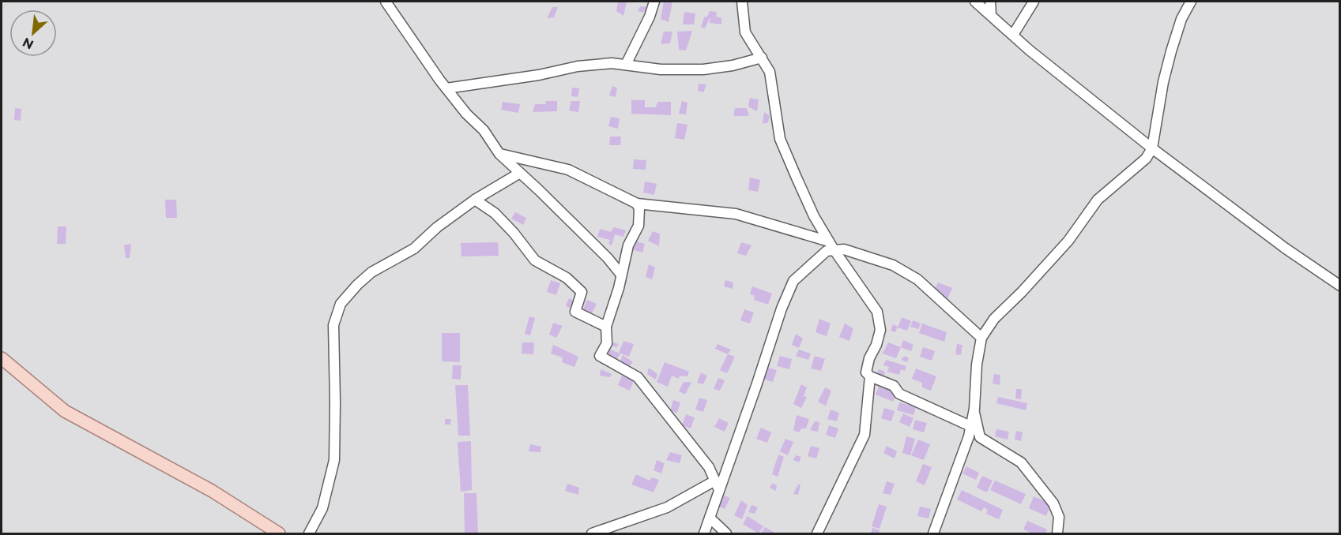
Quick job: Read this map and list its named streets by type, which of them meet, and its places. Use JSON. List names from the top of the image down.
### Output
{
  "north": "bottom left"
}
